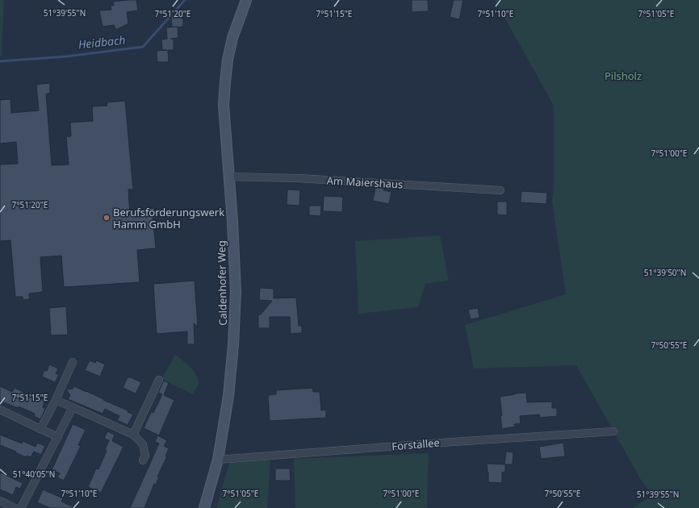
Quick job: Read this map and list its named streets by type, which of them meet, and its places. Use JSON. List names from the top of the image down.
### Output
{
  "streets": {
    "main road": ["Caldenhofer Weg"],
    "street": ["Am Maiershaus", "Forstallee"]
  },
  "crossings": [
    ["Am Maiershaus", "Caldenhofer Weg"],
    ["Caldenhofer Weg", "Forstallee"]
  ],
  "water": ["Heidbach"],
  "parks": ["Pilsholz"],
  "places": ["Berufsförderungswerk Hamm GmbH"],
  "coordinates": [
    "51°39'55\"N",
    "7°51'20\"E",
    "7°51'15\"E",
    "7°51'10\"E",
    "7°51'05\"E",
    "7°51'00\"E",
    "51°39'50\"N",
    "7°50'55\"E",
    "51°40'05\"N"
  ]
}
